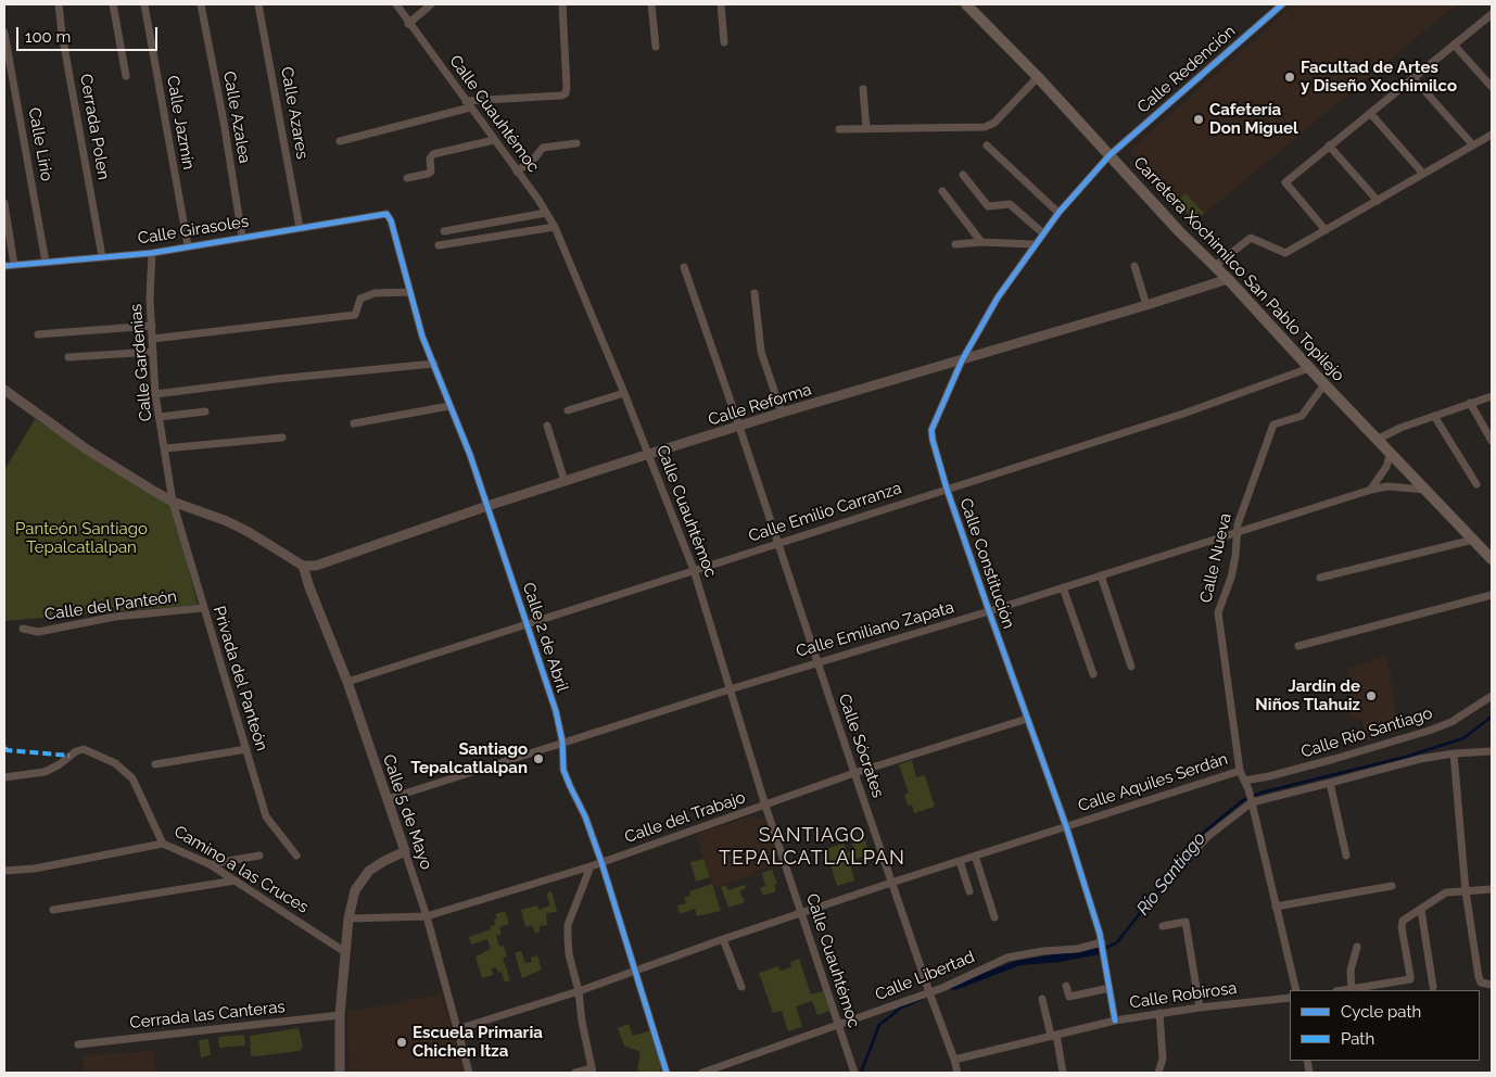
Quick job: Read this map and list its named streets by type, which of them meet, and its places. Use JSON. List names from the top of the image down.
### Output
{
  "streets": {
    "main road": ["Carretera Xochimilco San Pablo Topilejo"],
    "street": [
      "Calle Redención",
      "Calle Azares",
      "Calle Cuauhtémoc",
      "Calle Azalea",
      "Calle Jazmín",
      "Cerrada Polen",
      "Calle Lirio",
      "Calle Girasoles",
      "Calle Gardenias",
      "Calle Reforma",
      "Calle Emilio Carranza",
      "Calle Nueva",
      "Calle Constitución",
      "Calle del Panteón",
      "Calle Emiliano Zapata",
      "Calle 2 de Abril",
      "Privada del Panteón",
      "Calle Río Santiago",
      "Calle Sócrates",
      "Calle Aquiles Serdán",
      "Calle 5 de Mayo",
      "Calle del Trabajo",
      "Camino a las Cruces",
      "Calle Libertad",
      "Calle Robirosa",
      "Cerrada las Canteras"
    ]
  },
  "crossings": [
    ["Calle Redención", "Carretera Xochimilco San Pablo Topilejo"],
    ["Calle Redención", "Calle Constitución"],
    ["Calle Azares", "Calle Girasoles"],
    ["Calle Cuauhtémoc", "Calle Reforma"],
    ["Calle Cuauhtémoc", "Calle Emilio Carranza"],
    ["Calle Cuauhtémoc", "Calle Emiliano Zapata"],
    ["Calle Cuauhtémoc", "Calle Aquiles Serdán"],
    ["Calle Cuauhtémoc", "Calle del Trabajo"],
    ["Calle Cuauhtémoc", "Calle Libertad"],
    ["Calle Azalea", "Calle Girasoles"],
    ["Calle Jazmín", "Calle Girasoles"],
    ["Cerrada Polen", "Calle Girasoles"],
    ["Calle Lirio", "Calle Girasoles"],
    ["Calle Girasoles", "Calle Gardenias"],
    ["Calle Girasoles", "Calle 2 de Abril"],
    ["Carretera Xochimilco San Pablo Topilejo", "Calle Reforma"],
    ["Carretera Xochimilco San Pablo Topilejo", "Calle Emilio Carranza"],
    ["Carretera Xochimilco San Pablo Topilejo", "Calle Nueva"],
    ["Carretera Xochimilco San Pablo Topilejo", "Calle Constitución"],
    ["Carretera Xochimilco San Pablo Topilejo", "Calle Emiliano Zapata"],
    ["Calle Gardenias", "Privada del Panteón"],
    ["Calle Reforma", "Calle Constitución"],
    ["Calle Reforma", "Calle 2 de Abril"],
    ["Calle Reforma", "Calle Sócrates"],
    ["Calle Reforma", "Calle 5 de Mayo"],
    ["Calle Emilio Carranza", "Calle Constitución"],
    ["Calle Emilio Carranza", "Calle 2 de Abril"],
    ["Calle Emilio Carranza", "Calle Sócrates"],
    ["Calle Emilio Carranza", "Calle 5 de Mayo"],
    ["Calle Nueva", "Calle Emiliano Zapata"],
    ["Calle Nueva", "Calle Río Santiago"],
    ["Calle Nueva", "Calle Aquiles Serdán"],
    ["Calle Constitución", "Calle Emiliano Zapata"],
    ["Calle Constitución", "Calle Aquiles Serdán"],
    ["Calle Constitución", "Calle del Trabajo"],
    ["Calle Constitución", "Calle Libertad"],
    ["Calle Constitución", "Calle Robirosa"],
    ["Calle del Panteón", "Privada del Panteón"],
    ["Calle Emiliano Zapata", "Calle 2 de Abril"],
    ["Calle Emiliano Zapata", "Calle Sócrates"],
    ["Calle Emiliano Zapata", "Calle 5 de Mayo"],
    ["Calle 2 de Abril", "Calle Aquiles Serdán"],
    ["Calle 2 de Abril", "Calle del Trabajo"],
    ["Calle Sócrates", "Calle Aquiles Serdán"],
    ["Calle Sócrates", "Calle del Trabajo"],
    ["Calle Sócrates", "Calle Libertad"],
    ["Calle Sócrates", "Calle Robirosa"],
    ["Calle Aquiles Serdán", "Calle 5 de Mayo"],
    ["Calle 5 de Mayo", "Calle del Trabajo"]
  ],
  "districts": ["SANTIAGO TEPALCATLALPAN"],
  "water": ["Río Santiago"],
  "parks": ["Panteón Santiago Tepalcatlalpan"],
  "places": [
    "Facultad de Artes y Diseño Xochimilco",
    "Cafetería Don Miguel",
    "Jardín de Niños Tlahuiz",
    "Santiago Tepalcatlalpan",
    "Escuela Primaria Chichen Itza"
  ],
  "legend": ["Cycle path", "Path"],
  "scale_bar": "100 m"
}
